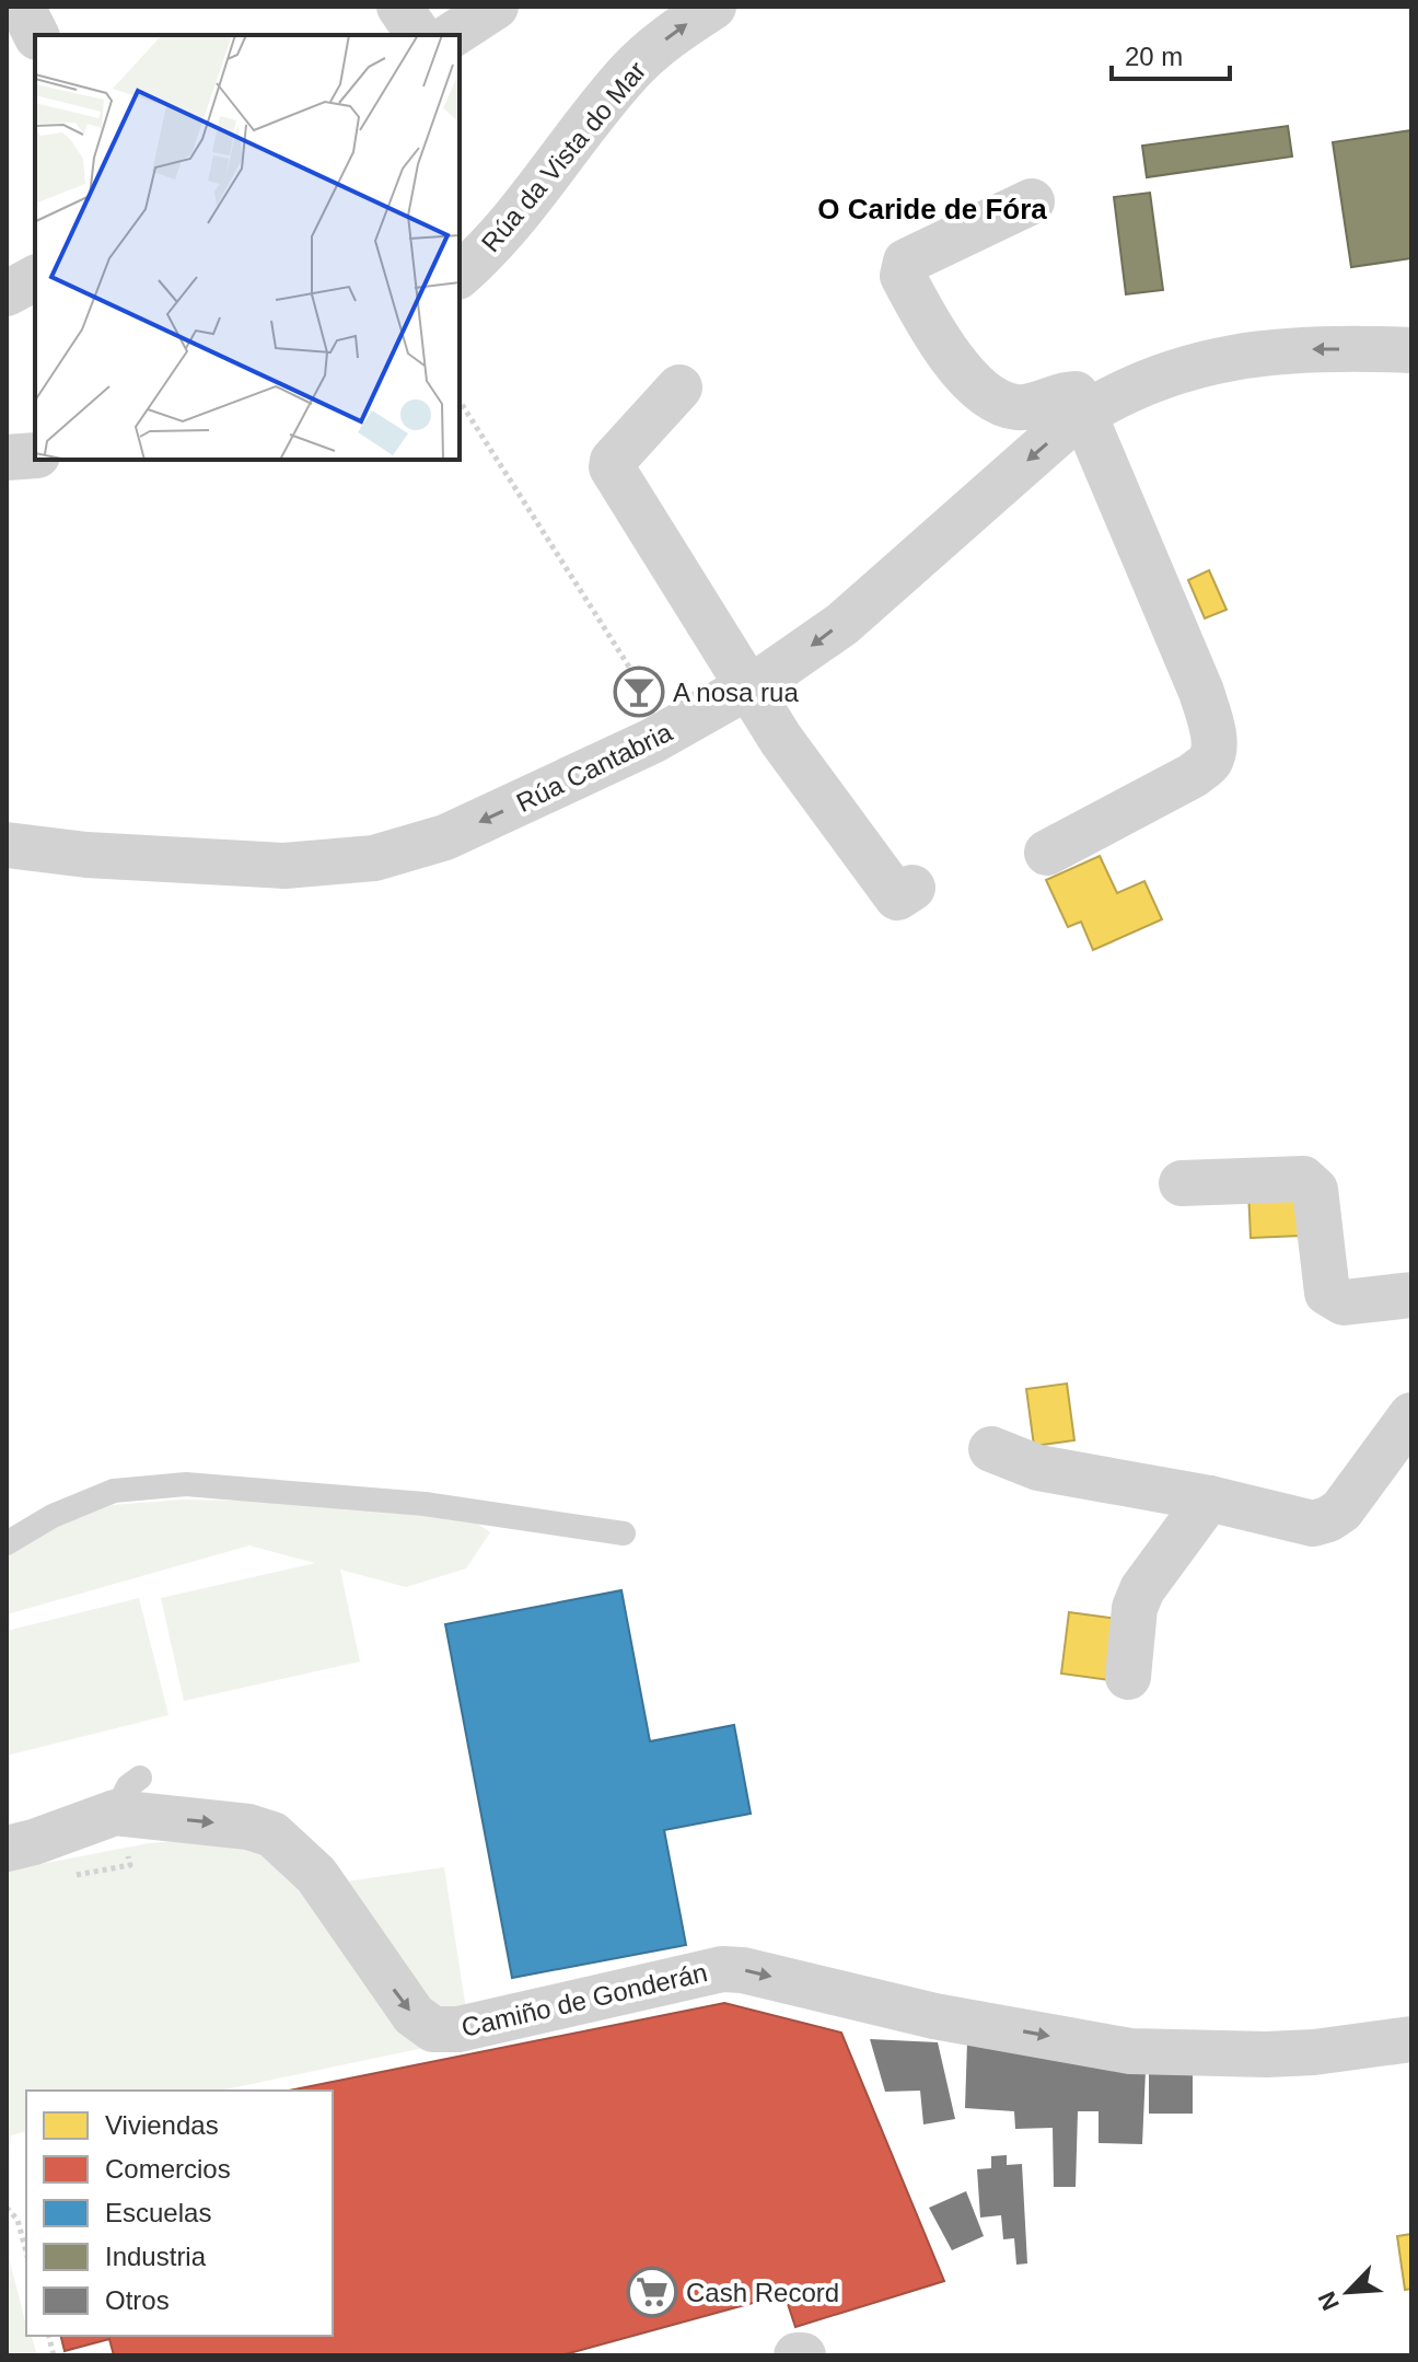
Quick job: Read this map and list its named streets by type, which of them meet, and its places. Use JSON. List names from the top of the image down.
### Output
{
  "streets": {
    "street": ["Rúa da Vista do Mar", "Rúa Cantabria", "Camiño de Gonderán"]
  },
  "one_way": ["Rúa da Vista do Mar", "Rúa Cantabria", "Camiño de Gonderán"],
  "districts": ["O Caride de Fóra"],
  "places": {
    "bar": ["A nosa rua"],
    "supermarket": ["Cash Record"]
  },
  "legend": [
    "Viviendas",
    "Comercios",
    "Escuelas",
    "Industria",
    "Otros"
  ],
  "scale_bar": "20 m",
  "north": "bottom left"
}
